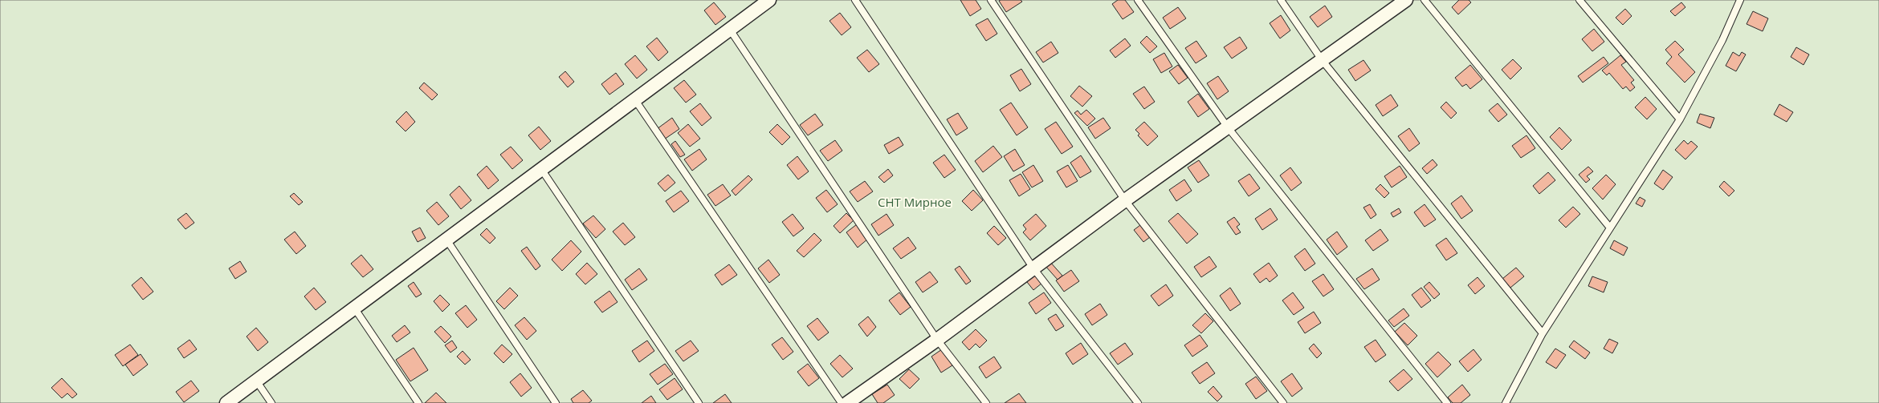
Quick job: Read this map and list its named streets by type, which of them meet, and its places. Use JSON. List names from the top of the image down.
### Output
{
  "parks": ["СНТ Мирное"]
}
